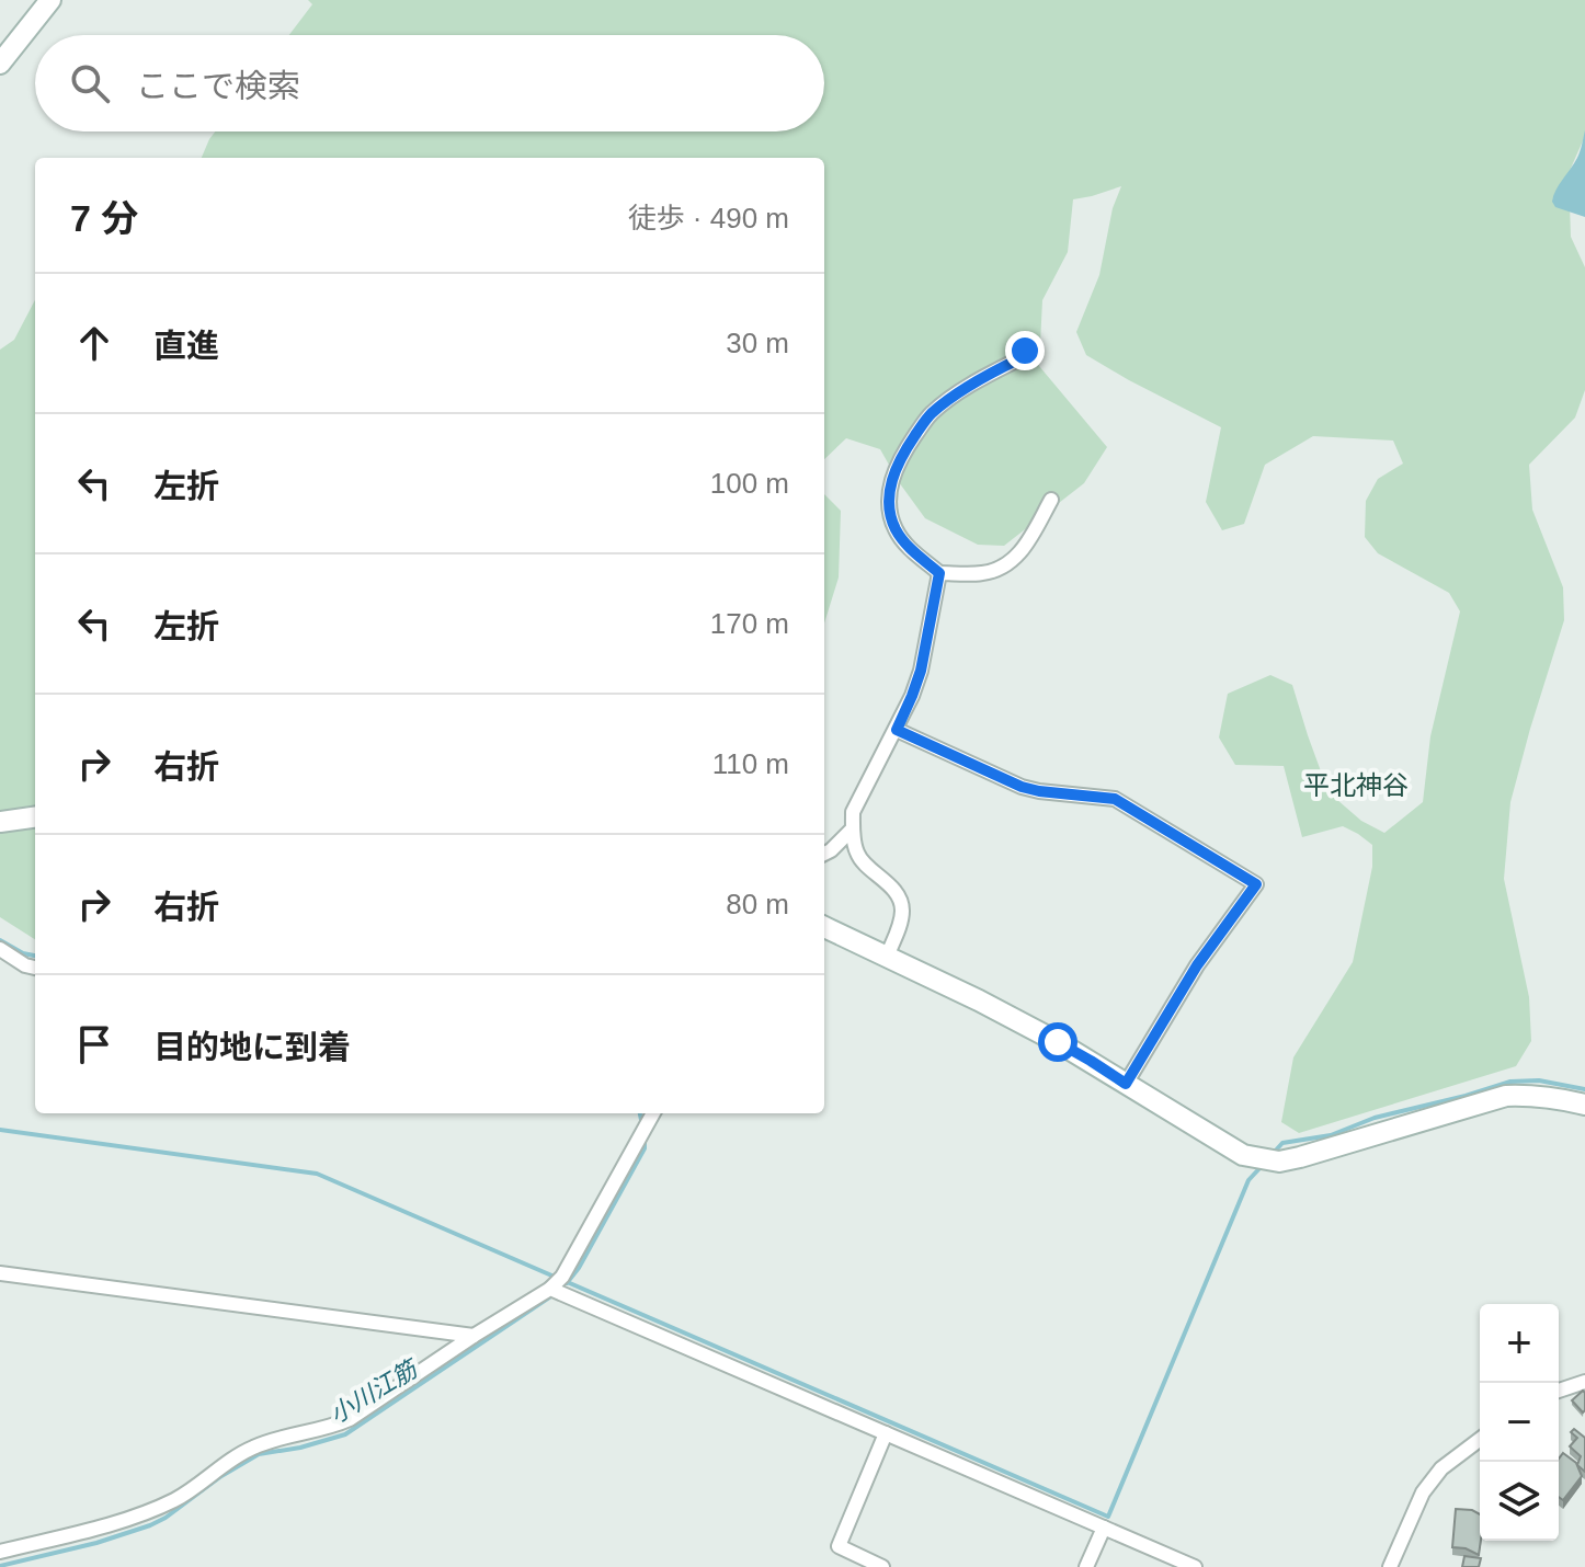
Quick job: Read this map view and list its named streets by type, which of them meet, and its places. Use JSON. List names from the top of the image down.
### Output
{
  "districts": ["平北神谷"],
  "water": ["小川江筋"],
  "page": {
    "search": "ここで検索",
    "heading": ["7 分", "徒歩 · 490 m"],
    "list": [
      ["直進", "30 m"],
      ["左折", "100 m"],
      ["左折", "170 m"],
      ["右折", "110 m"],
      ["右折", "80 m"],
      "目的地に到着"
    ],
    "map_buttons": ["+", "−"]
  }
}
